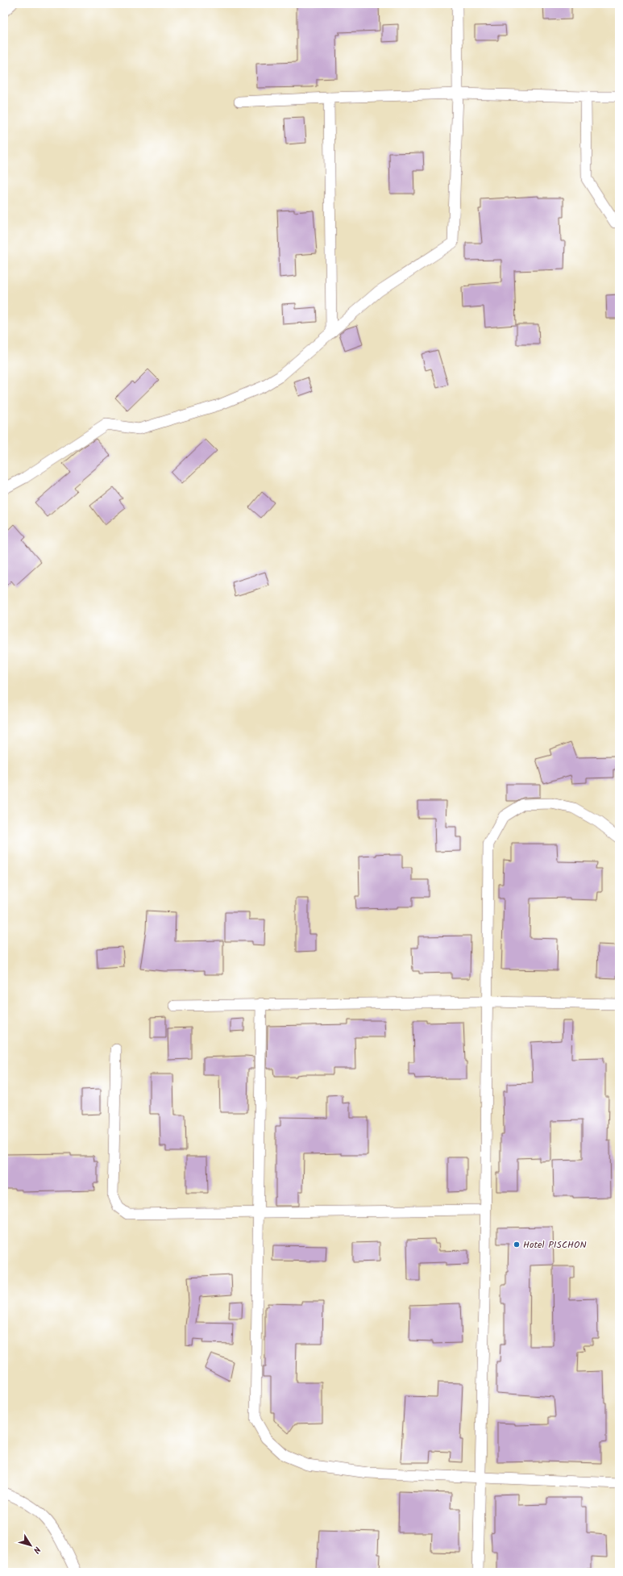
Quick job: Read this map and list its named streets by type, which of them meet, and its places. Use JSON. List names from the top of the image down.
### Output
{
  "places": ["Hotel PISCHON"],
  "north": "bottom right"
}
